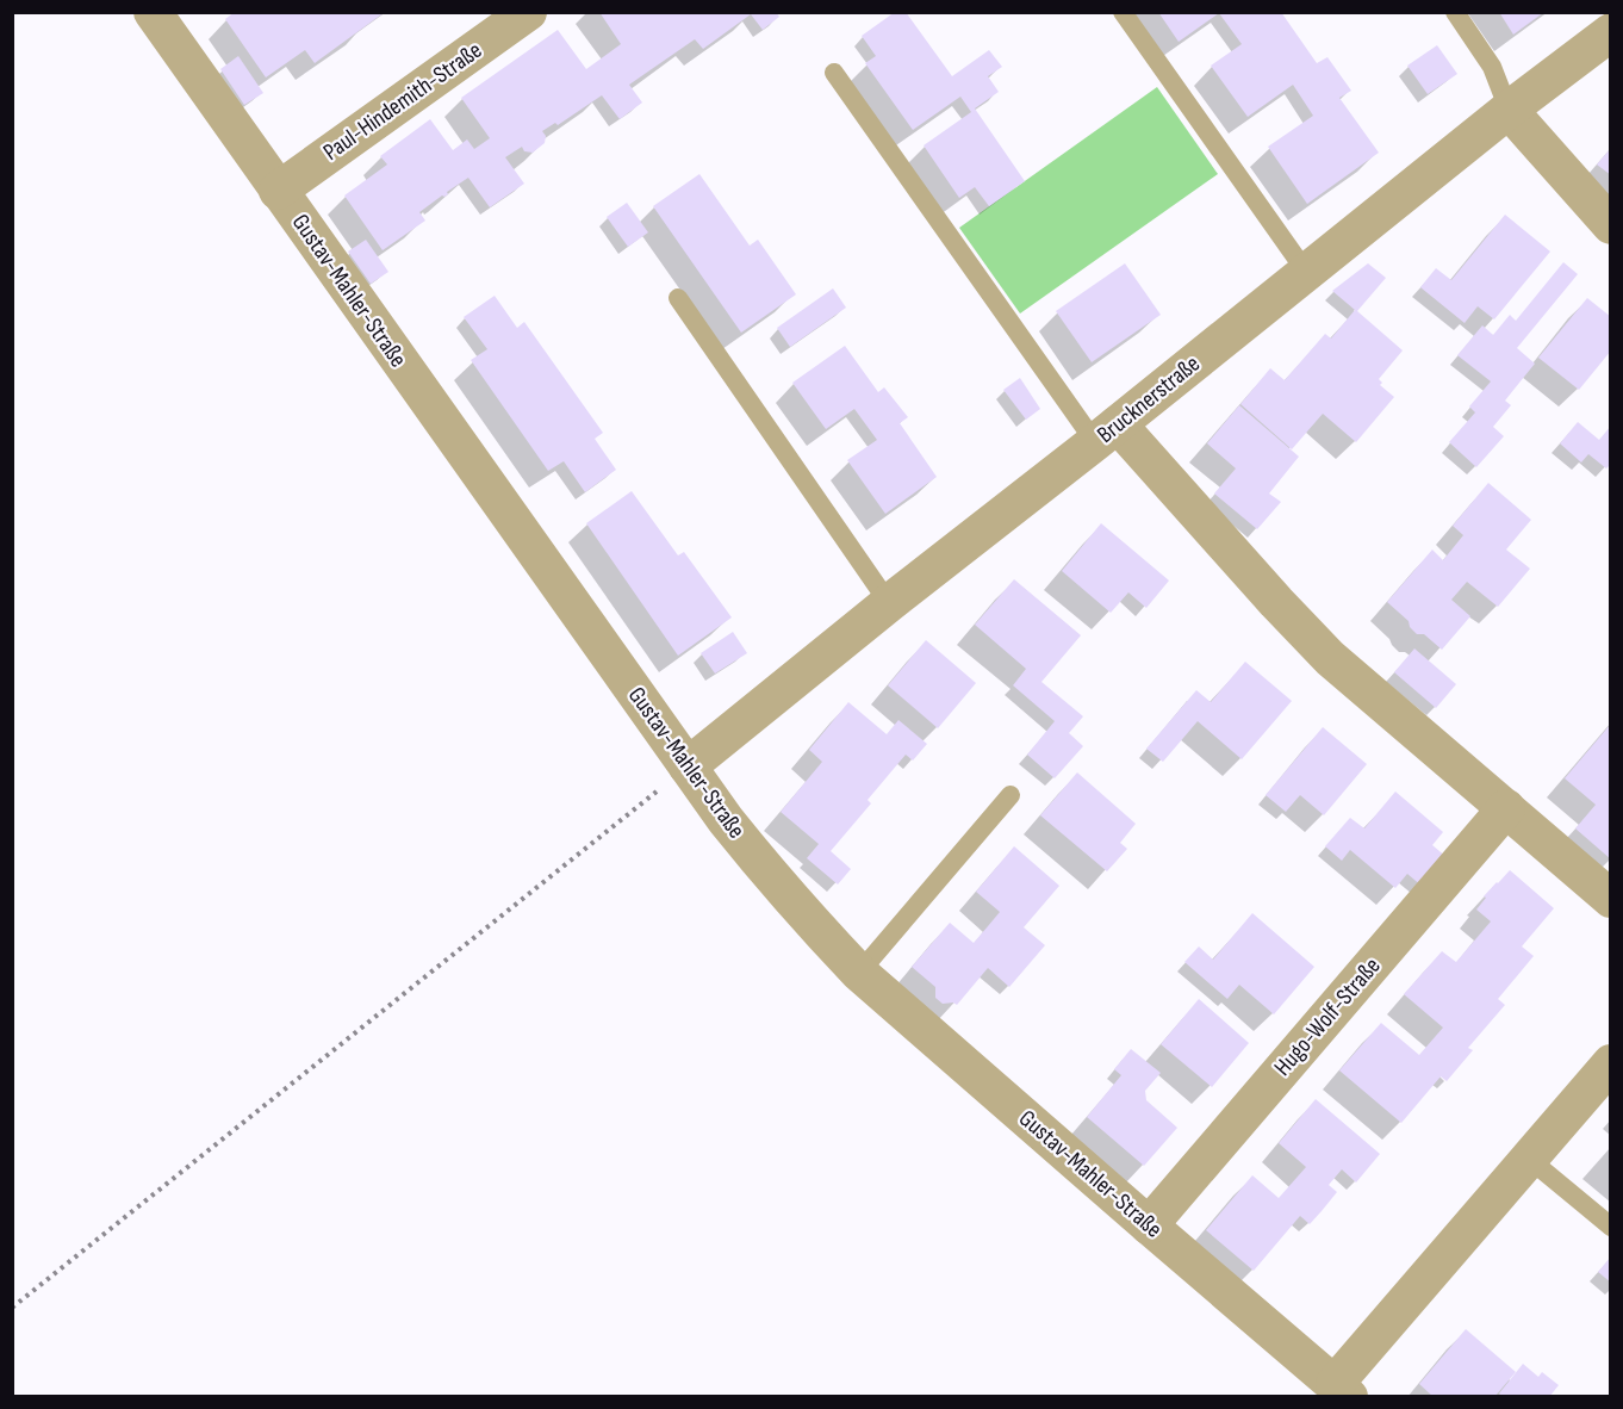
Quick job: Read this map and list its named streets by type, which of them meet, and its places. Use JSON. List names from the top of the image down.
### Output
{
  "streets": {
    "street": [
      "Paul-Hindemith-Straße",
      "Gustav-Mahler-Straße",
      "Brucknerstraße",
      "Hugo-Wolf-Straße"
    ]
  },
  "crossings": [
    ["Paul-Hindemith-Straße", "Gustav-Mahler-Straße"],
    ["Gustav-Mahler-Straße", "Brucknerstraße"],
    ["Gustav-Mahler-Straße", "Hugo-Wolf-Straße"]
  ]
}
